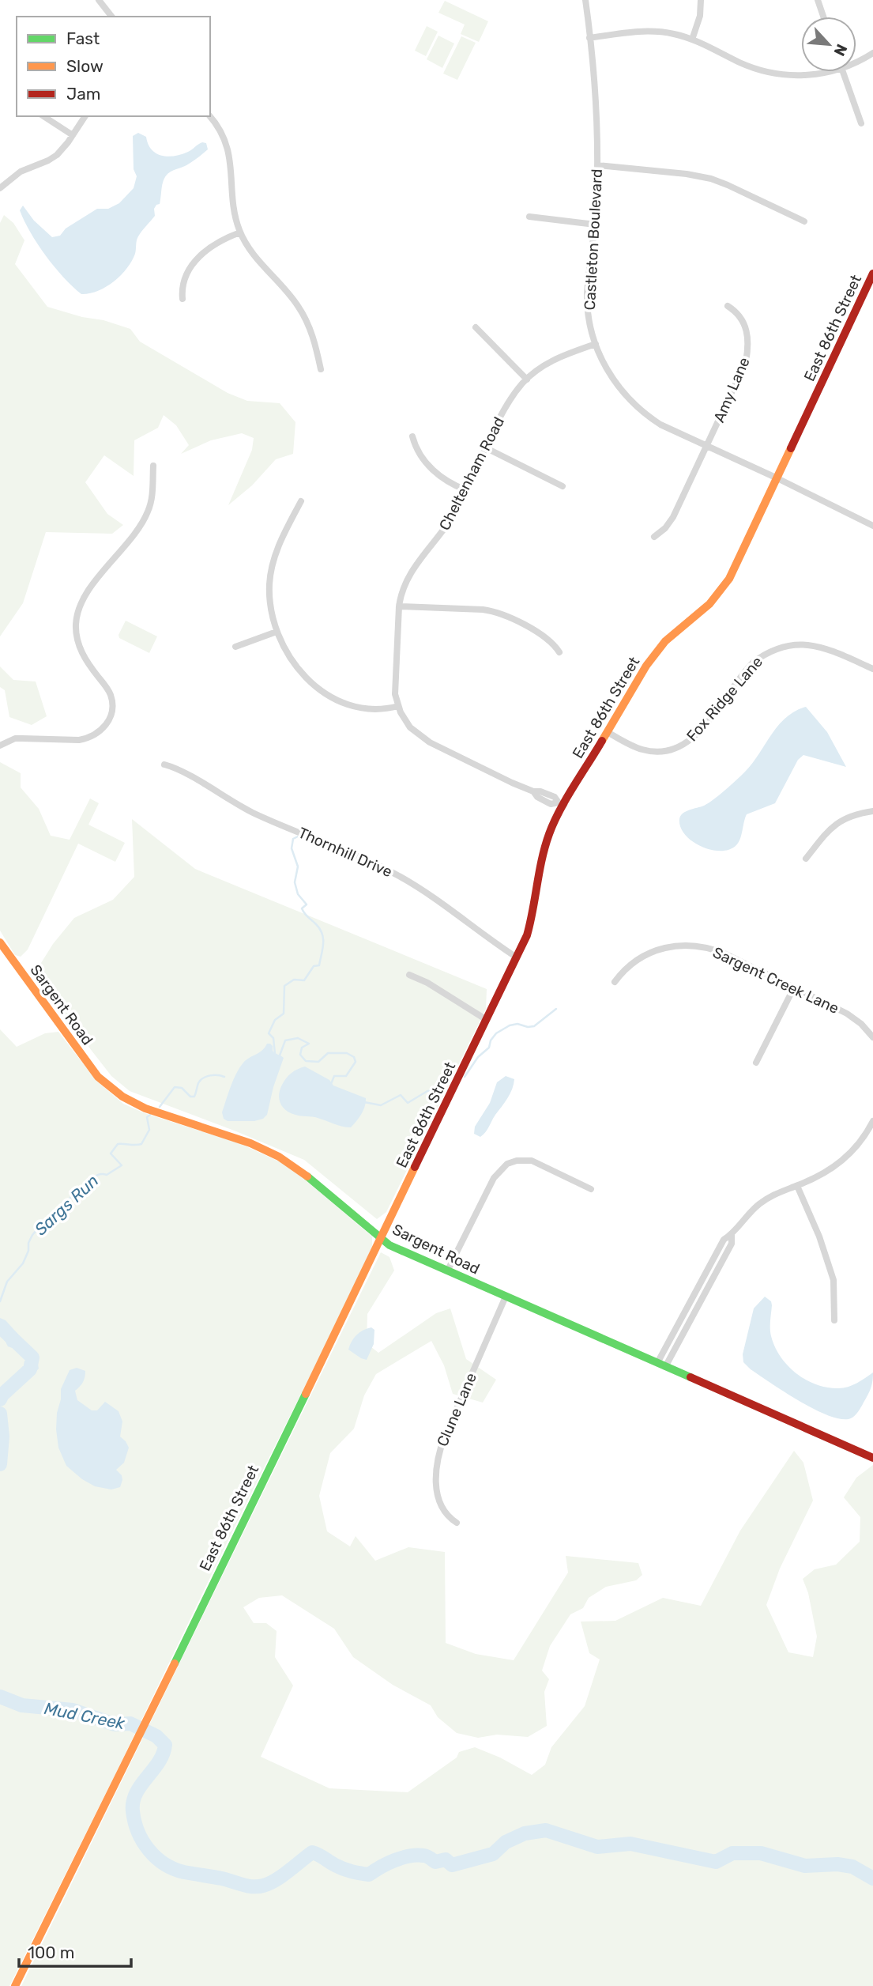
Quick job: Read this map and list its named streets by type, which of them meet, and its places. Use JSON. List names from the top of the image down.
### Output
{
  "streets": {
    "street": [
      "Castleton Boulevard",
      "East 86th Street",
      "Amy Lane",
      "Cheltenham Road",
      "Fox Ridge Lane",
      "Thornhill Drive",
      "Sargent Creek Lane",
      "Sargent Road",
      "Clune Lane"
    ]
  },
  "crossings": [
    ["Castleton Boulevard", "East 86th Street"],
    ["Castleton Boulevard", "Amy Lane"],
    ["Castleton Boulevard", "Cheltenham Road"],
    ["East 86th Street", "Fox Ridge Lane"],
    ["East 86th Street", "Thornhill Drive"],
    ["East 86th Street", "Sargent Road"],
    ["Sargent Road", "Clune Lane"]
  ],
  "water": ["Sargs Run", "Mud Creek"],
  "legend": ["Fast", "Slow", "Jam"],
  "scale_bar": "100 m",
  "north": "bottom right"
}
